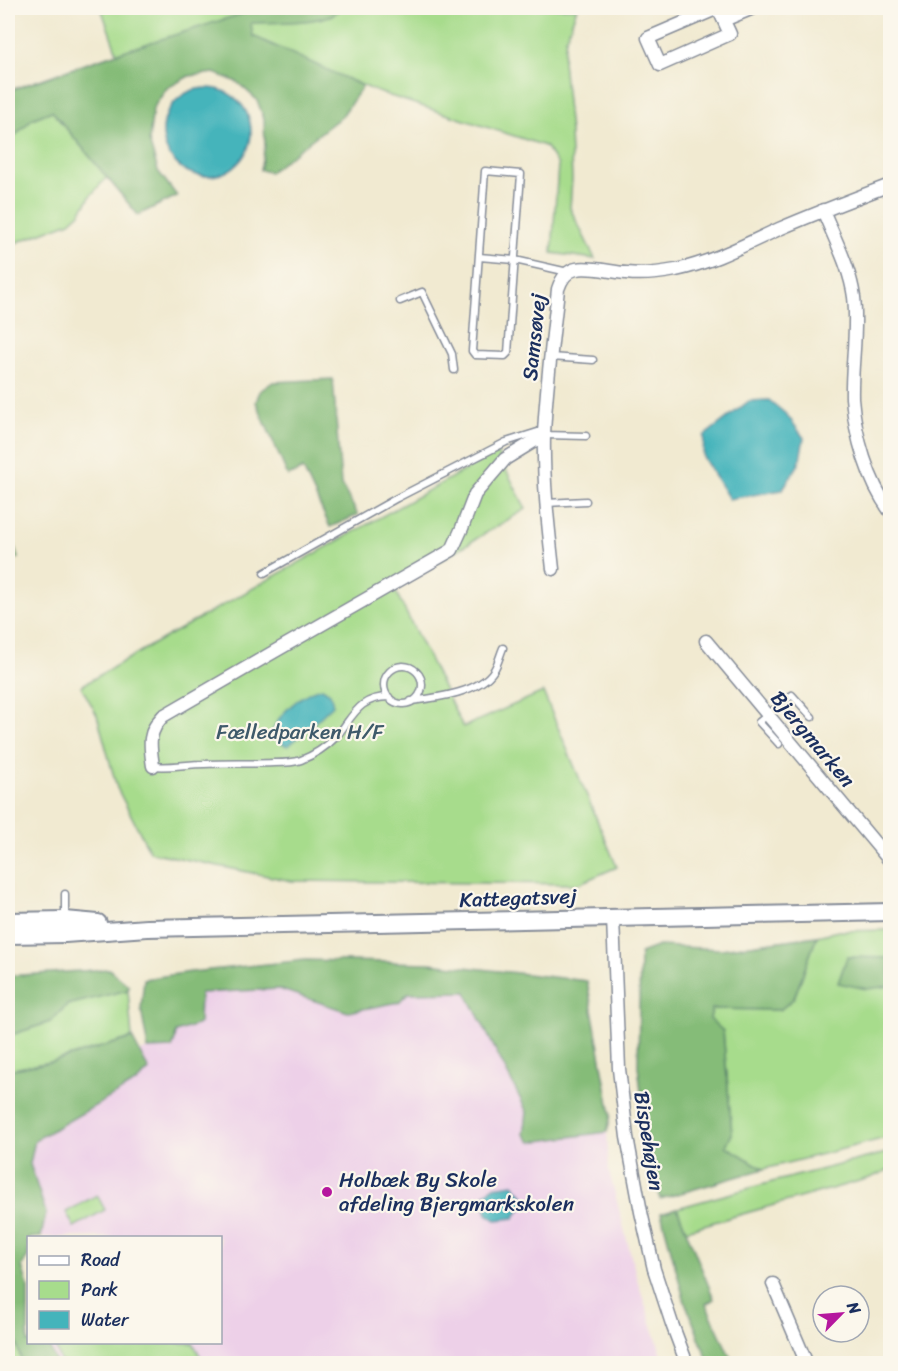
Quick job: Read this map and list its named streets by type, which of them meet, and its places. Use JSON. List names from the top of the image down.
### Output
{
  "streets": {
    "street": [
      "Samsøvej",
      "Bjergmarken",
      "Kattegatsvej",
      "Bispehøjen"
    ]
  },
  "crossings": [
    ["Kattegatsvej", "Bispehøjen"]
  ],
  "parks": ["Fælledparken H/F"],
  "places": ["Holbæk By Skole afdeling Bjergmarkskolen"],
  "legend": ["Road", "Park", "Water"],
  "north": "top right"
}
